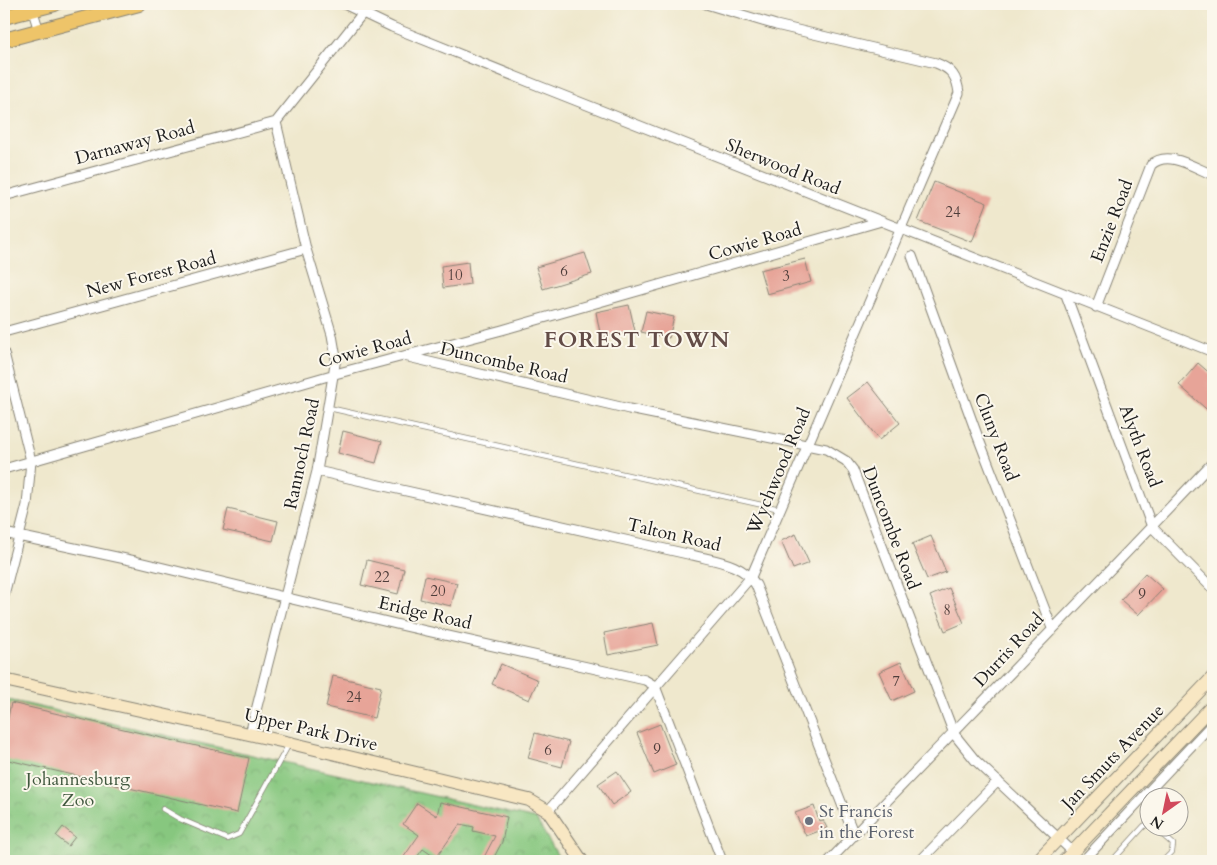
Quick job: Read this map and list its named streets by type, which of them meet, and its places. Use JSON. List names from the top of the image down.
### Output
{
  "streets": {
    "main road": ["Upper Park Drive", "Jan Smuts Avenue"],
    "street": [
      "Darnaway Road",
      "Sherwood Road",
      "Enzie Road",
      "Cowie Road",
      "New Forest Road",
      "Duncombe Road",
      "Cluny Road",
      "Alyth Road",
      "Rannoch Road",
      "Wychwood Road",
      "Talton Road",
      "Eridge Road",
      "Durris Road"
    ]
  },
  "crossings": [
    ["Darnaway Road", "Rannoch Road"],
    ["Sherwood Road", "Enzie Road"],
    ["Sherwood Road", "Cowie Road"],
    ["Sherwood Road", "Alyth Road"],
    ["Sherwood Road", "Wychwood Road"],
    ["Cowie Road", "Duncombe Road"],
    ["Cowie Road", "Rannoch Road"],
    ["New Forest Road", "Rannoch Road"],
    ["Duncombe Road", "Wychwood Road"],
    ["Duncombe Road", "Durris Road"],
    ["Duncombe Road", "Jan Smuts Avenue"],
    ["Cluny Road", "Durris Road"],
    ["Alyth Road", "Durris Road"],
    ["Rannoch Road", "Talton Road"],
    ["Rannoch Road", "Eridge Road"],
    ["Rannoch Road", "Upper Park Drive"],
    ["Wychwood Road", "Talton Road"],
    ["Wychwood Road", "Eridge Road"],
    ["Wychwood Road", "Upper Park Drive"]
  ],
  "districts": ["FOREST TOWN"],
  "parks": ["Johannesburg Zoo"],
  "places": ["St Francis in the Forest"],
  "house_numbers": [
    "24",
    "6",
    "10",
    "3",
    "22",
    "20",
    "9",
    "8",
    "7",
    "24",
    "9",
    "6"
  ],
  "north": "bottom left"
}
